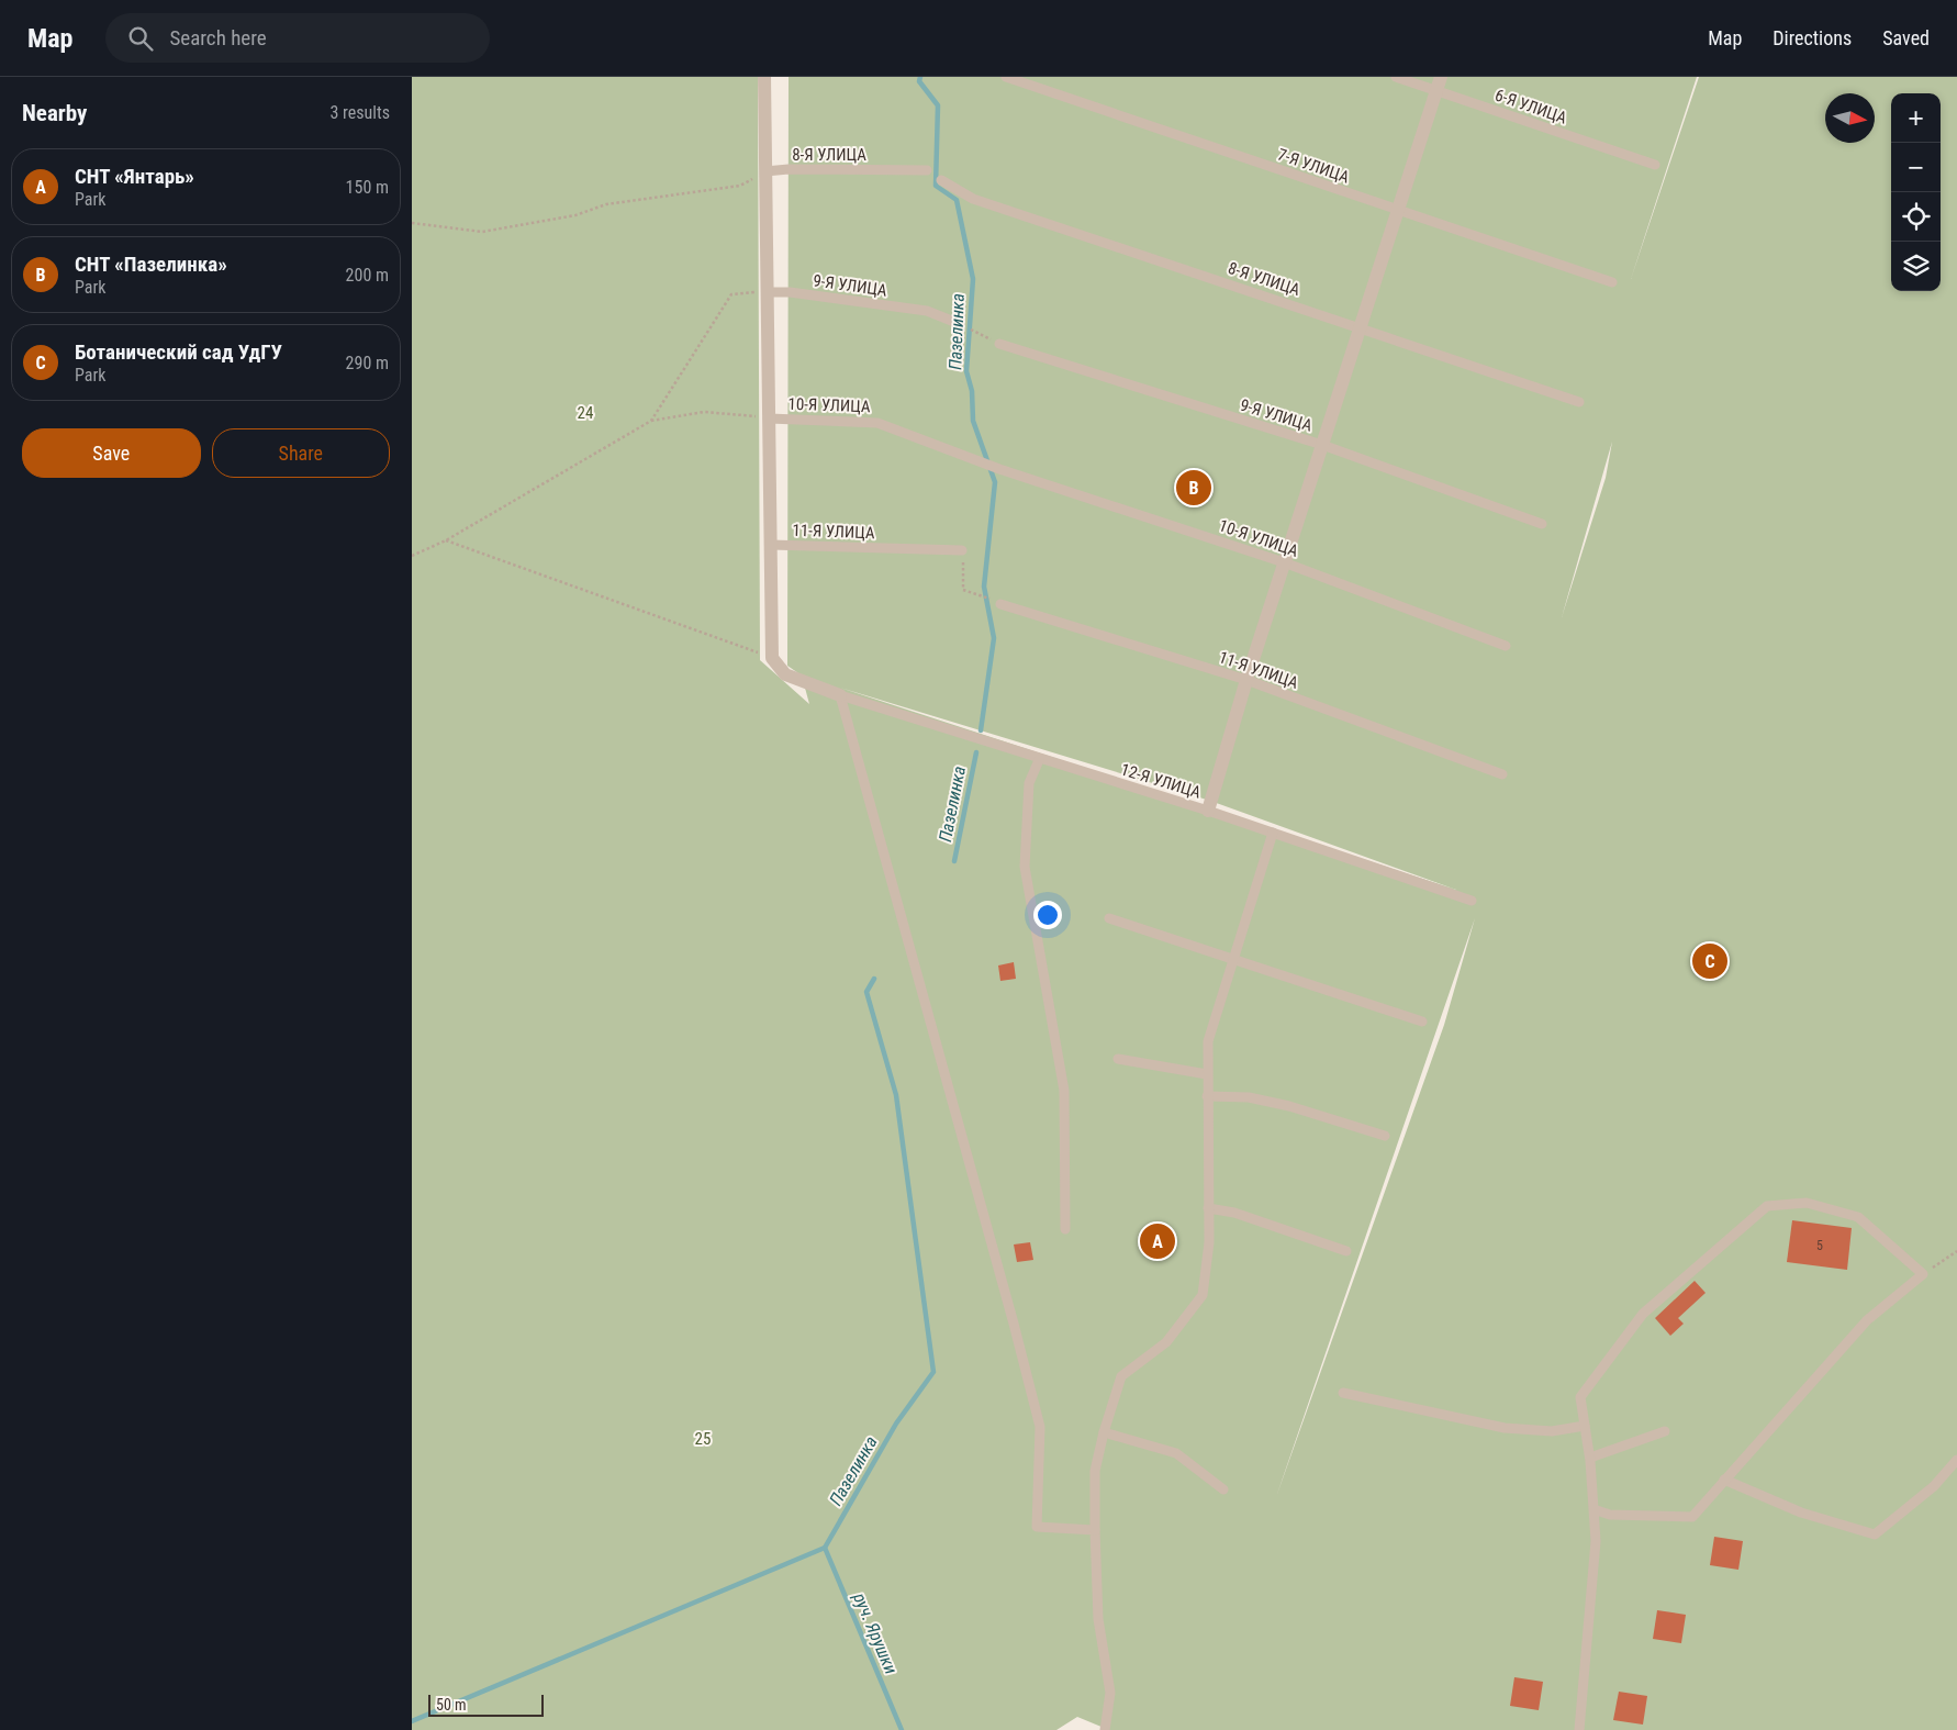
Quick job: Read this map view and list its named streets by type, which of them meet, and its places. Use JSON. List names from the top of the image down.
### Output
{
  "streets": {
    "lane": [
      "6-Я УЛИЦА",
      "8-Я УЛИЦА",
      "7-Я УЛИЦА",
      "9-Я УЛИЦА",
      "10-Я УЛИЦА",
      "11-Я УЛИЦА",
      "12-Я УЛИЦА"
    ]
  },
  "water": ["Пазелинка", "руч. Ярушки"],
  "parks": ["24", "25"],
  "house_numbers": ["5"],
  "scale_bar": "50 m",
  "north": "right",
  "page": {
    "header": "Map",
    "search": "Search here",
    "nav": ["Map", "Directions", "Saved"],
    "heading": ["Nearby", "3 results"],
    "map_buttons": ["+", "−"],
    "list": [
      {
        "mark": "A",
        "name": "СНТ «Янтарь»",
        "note": "Park",
        "value": "150 m"
      },
      {
        "mark": "B",
        "name": "СНТ «Пазелинка»",
        "note": "Park",
        "value": "200 m"
      },
      {
        "mark": "C",
        "name": "Ботанический сад УдГУ",
        "note": "Park",
        "value": "290 m"
      }
    ],
    "buttons": ["Save", "Share"],
    "pins": ["B", "C", "A"],
    "scale": "50 m"
  }
}
